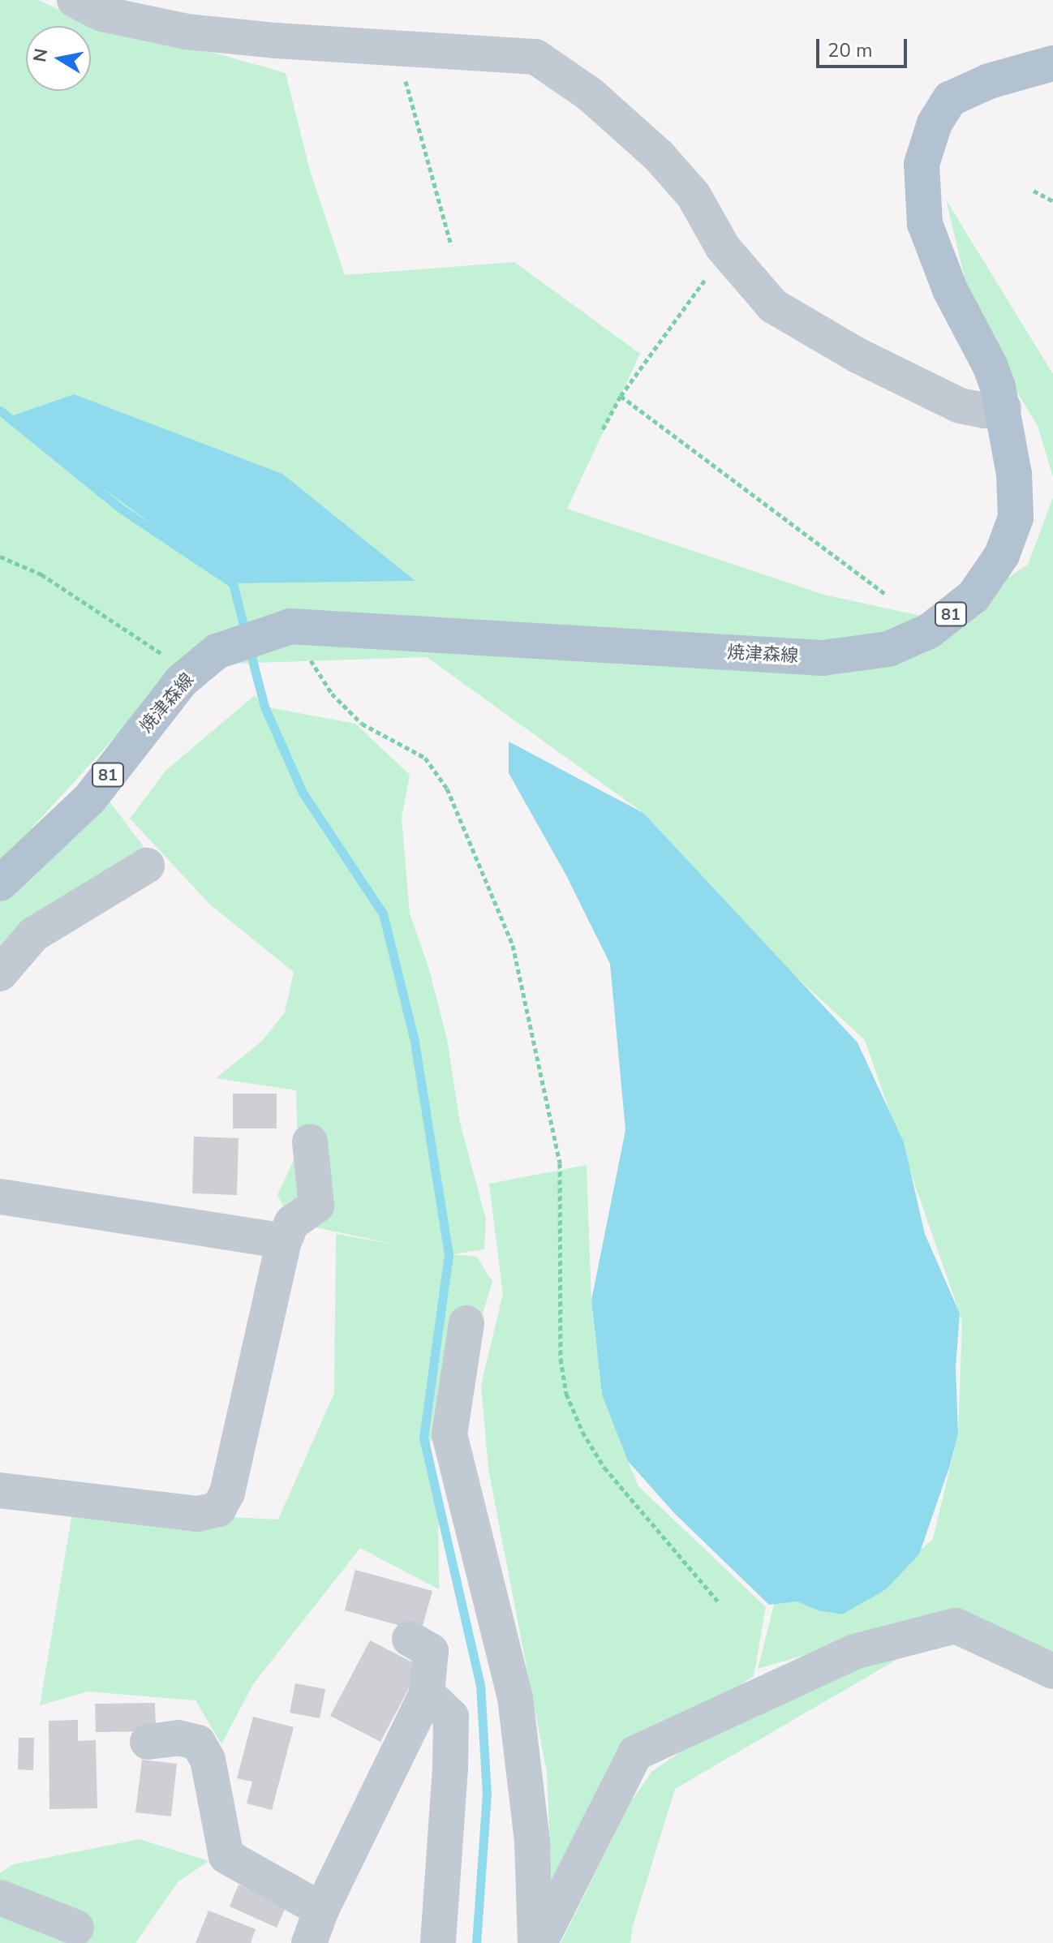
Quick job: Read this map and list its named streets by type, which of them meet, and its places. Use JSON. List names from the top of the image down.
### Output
{
  "streets": {
    "main road": ["81", "焼津森線"]
  },
  "scale_bar": "20 m",
  "north": "left"
}
